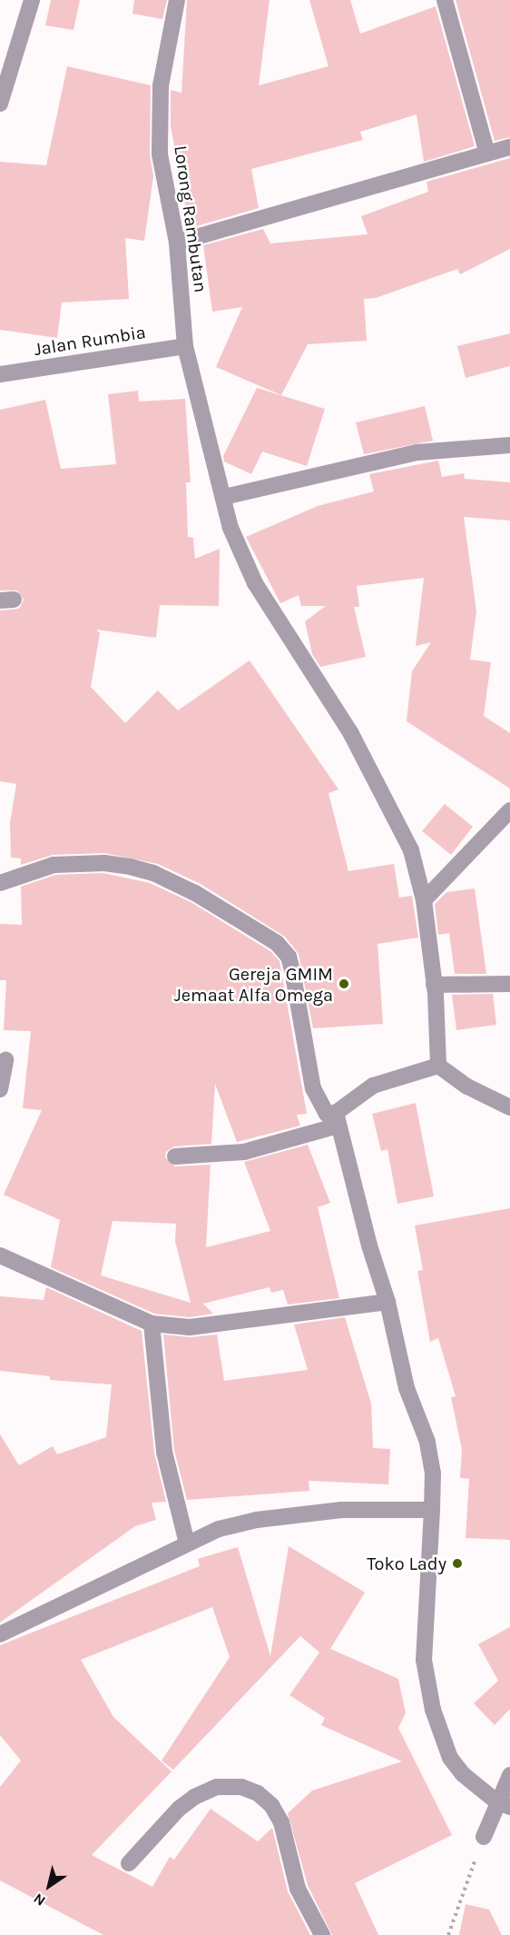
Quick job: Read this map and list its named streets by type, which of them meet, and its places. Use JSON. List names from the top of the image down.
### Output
{
  "streets": {
    "street": ["Lorong Rambutan", "Jalan Rumbia"]
  },
  "crossings": [
    ["Lorong Rambutan", "Jalan Rumbia"]
  ],
  "places": ["Gereja GMIM Jemaat Alfa Omega", "Toko Lady"],
  "north": "bottom left"
}
